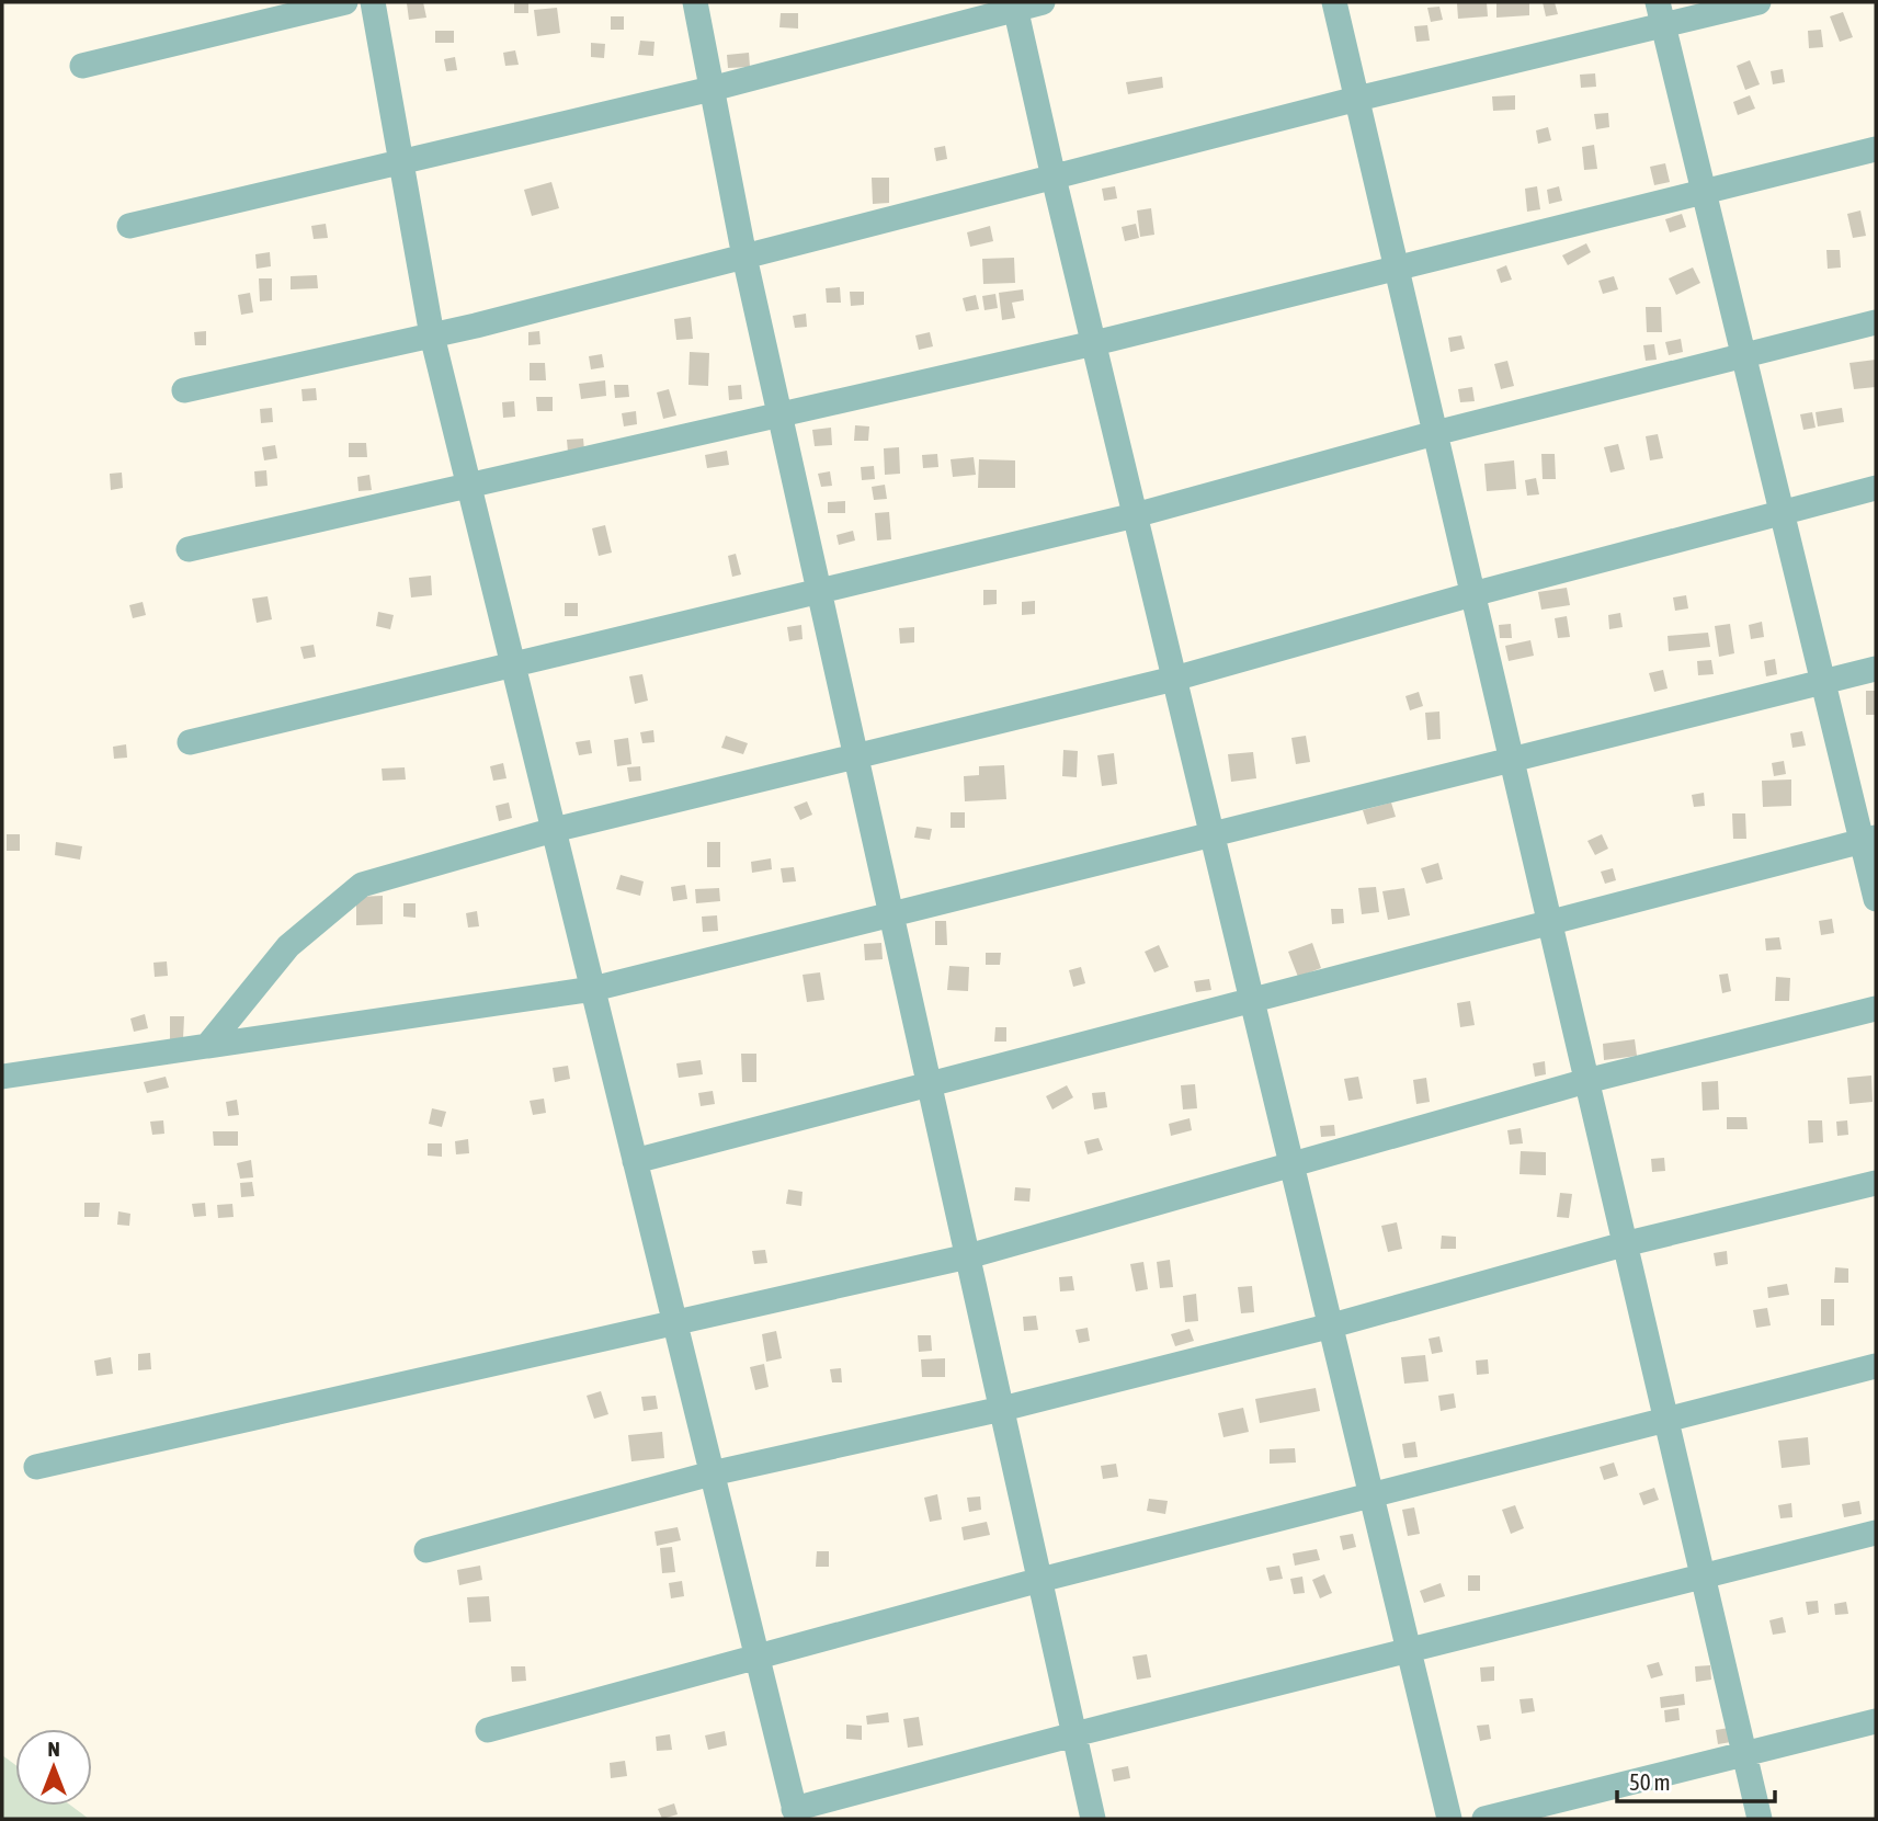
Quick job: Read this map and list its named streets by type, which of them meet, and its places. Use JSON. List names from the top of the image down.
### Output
{
  "scale_bar": "50 m",
  "north": "top"
}
